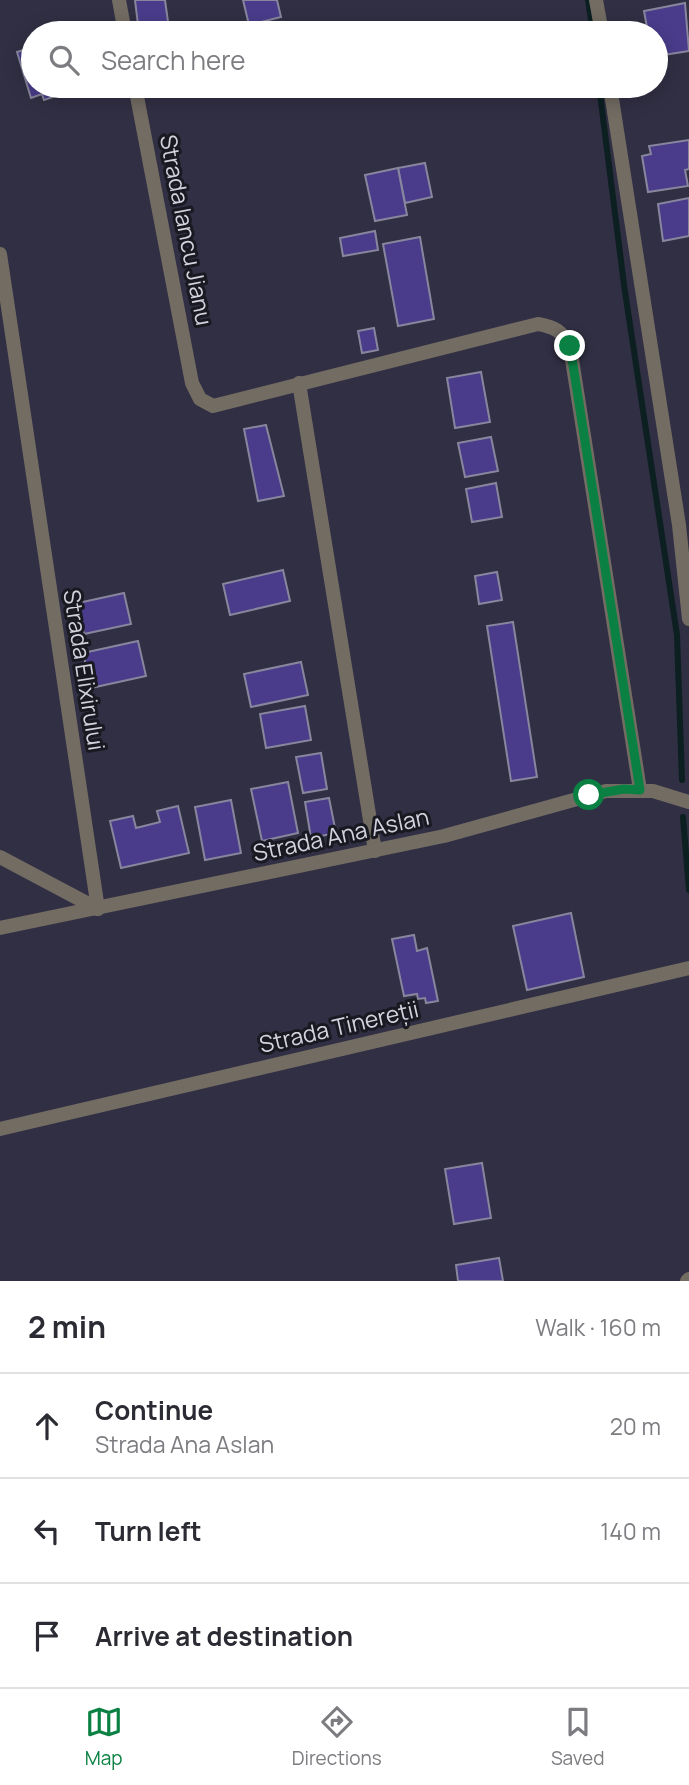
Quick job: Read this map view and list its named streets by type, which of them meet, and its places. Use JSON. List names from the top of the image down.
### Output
{
  "streets": {
    "street": [
      "Strada Iancu Jianu",
      "Strada Elixirului",
      "Strada Ana Aslan",
      "Strada Tinereții"
    ]
  },
  "crossings": [
    ["Strada Elixirului", "Strada Ana Aslan"]
  ],
  "page": {
    "search": "Search here",
    "heading": ["2 min", "Walk · 160 m"],
    "list": [
      ["Continue", "Strada Ana Aslan", "20 m"],
      ["Turn left", "140 m"],
      "Arrive at destination"
    ],
    "nav": ["Map", "Directions", "Saved"]
  }
}
